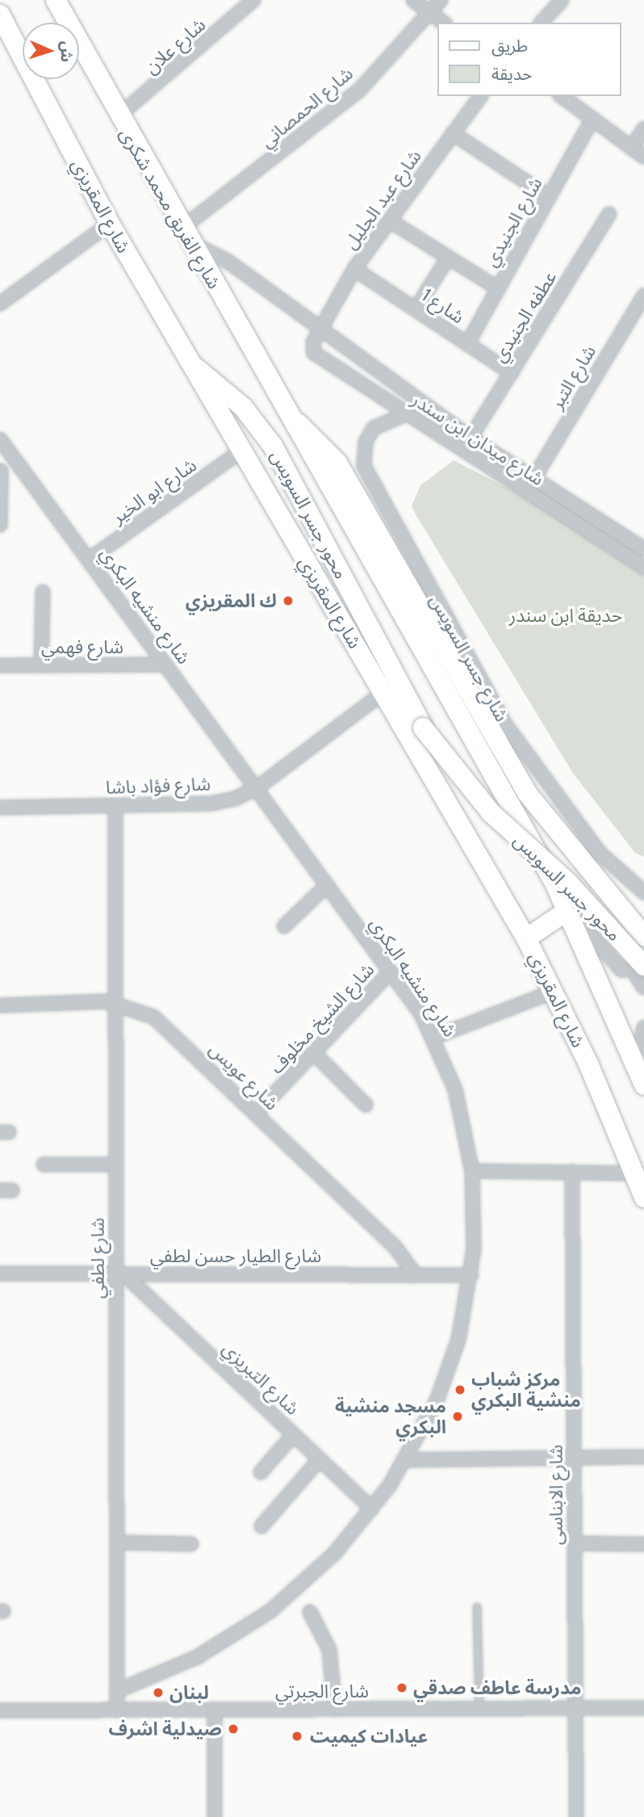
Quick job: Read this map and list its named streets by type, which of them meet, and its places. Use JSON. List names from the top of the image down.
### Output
{
  "streets": {
    "main road": ["شارع المقريزي", "شارع الفريق محمد شكرى", "محور جسر السويس"],
    "street": [
      "شارع علان",
      "شارع الحمصاني",
      "شارع عبد الجليل",
      "شارع الجنيدي",
      "شارع 1",
      "عطفه الجنيدي",
      "شارع التبر",
      "شارع ميدان ابن سندر",
      "شارع ابو الخير",
      "شارع منشيه البكري",
      "شارع فهمي",
      "شارع جسر السويس",
      "شارع فؤاد باشا",
      "شارع الشيخ مخلوف",
      "شارع عويس",
      "شارع الطيار حسن لطفي",
      "شارع لطفي",
      "شارع التبريزي",
      "شارع الابناسى",
      "شارع الجبرتي"
    ]
  },
  "crossings": [
    ["شارع علان", "شارع الفريق محمد شكرى"],
    ["شارع الحمصاني", "شارع الفريق محمد شكرى"],
    ["شارع الحمصاني", "شارع ميدان ابن سندر"],
    ["شارع عبد الجليل", "شارع 1"],
    ["شارع عبد الجليل", "شارع ميدان ابن سندر"],
    ["شارع المقريزي", "شارع ابو الخير"],
    ["شارع المقريزي", "محور جسر السويس"],
    ["شارع المقريزي", "شارع فؤاد باشا"],
    ["شارع الفريق محمد شكرى", "شارع ميدان ابن سندر"],
    ["شارع الفريق محمد شكرى", "محور جسر السويس"],
    ["شارع الجنيدي", "شارع 1"],
    ["شارع 1", "عطفه الجنيدي"],
    ["عطفه الجنيدي", "شارع ميدان ابن سندر"],
    ["شارع التبر", "شارع ميدان ابن سندر"],
    ["شارع ميدان ابن سندر", "شارع جسر السويس"],
    ["شارع ابو الخير", "شارع منشيه البكري"],
    ["شارع منشيه البكري", "شارع فهمي"],
    ["شارع منشيه البكري", "شارع فؤاد باشا"],
    ["شارع منشيه البكري", "شارع الشيخ مخلوف"],
    ["شارع منشيه البكري", "شارع الطيار حسن لطفي"],
    ["شارع منشيه البكري", "شارع لطفي"],
    ["شارع منشيه البكري", "شارع التبريزي"],
    ["شارع فؤاد باشا", "شارع لطفي"],
    ["شارع الشيخ مخلوف", "شارع عويس"],
    ["شارع عويس", "شارع الطيار حسن لطفي"],
    ["شارع عويس", "شارع لطفي"],
    ["شارع الطيار حسن لطفي", "شارع لطفي"],
    ["شارع الطيار حسن لطفي", "شارع التبريزي"],
    ["شارع لطفي", "شارع التبريزي"],
    ["شارع لطفي", "شارع الجبرتي"],
    ["شارع الابناسى", "شارع الجبرتي"]
  ],
  "parks": ["حديقة ابن سندر"],
  "places": [
    "ك المقريزي",
    "مركز شباب منشية البكري",
    "مسجد منشية البكري",
    "مدرسة عاطف صدقي",
    "لبنان",
    "صيدلية اشرف",
    "عيادات كيميت"
  ],
  "legend": ["طريق", "حديقة"],
  "north": "right"
}
